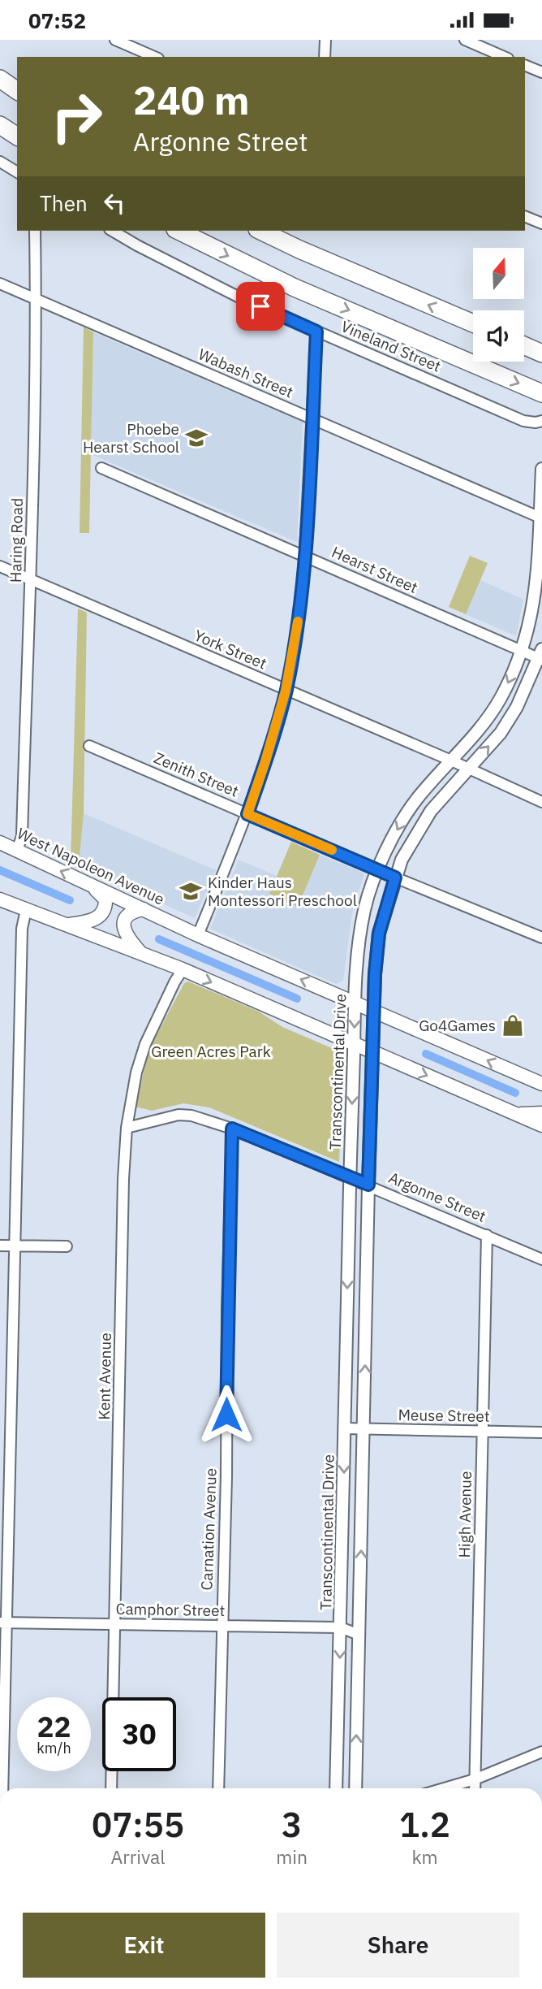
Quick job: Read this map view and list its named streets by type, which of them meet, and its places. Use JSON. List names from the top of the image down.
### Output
{
  "streets": {
    "main road": ["West Napoleon Avenue"],
    "street": [
      "Vineland Street",
      "Wabash Street",
      "Haring Road",
      "Hearst Street",
      "York Street",
      "Zenith Street",
      "Transcontinental Drive",
      "Argonne Street",
      "Kent Avenue",
      "Meuse Street",
      "High Avenue",
      "Carnation Avenue",
      "Camphor Street"
    ]
  },
  "crossings": [
    ["Wabash Street", "Haring Road"],
    ["Wabash Street", "Transcontinental Drive"],
    ["Haring Road", "York Street"],
    ["Haring Road", "West Napoleon Avenue"],
    ["Hearst Street", "Transcontinental Drive"],
    ["York Street", "Transcontinental Drive"],
    ["Zenith Street", "Transcontinental Drive"],
    ["West Napoleon Avenue", "Transcontinental Drive"],
    ["Transcontinental Drive", "Argonne Street"],
    ["Transcontinental Drive", "Meuse Street"],
    ["Transcontinental Drive", "Camphor Street"],
    ["Argonne Street", "Kent Avenue"],
    ["Argonne Street", "High Avenue"],
    ["Argonne Street", "Carnation Avenue"],
    ["Kent Avenue", "Camphor Street"],
    ["Meuse Street", "High Avenue"],
    ["Carnation Avenue", "Camphor Street"]
  ],
  "parks": ["Green Acres Park"],
  "places": {
    "school or university": ["Phoebe Hearst School", "Kinder Haus Montessori Preschool"],
    "shop": ["Go4Games"]
  },
  "north": "top",
  "page": {
    "status": "07:52",
    "turn": ["240 m", "Argonne Street"],
    "then": "Then",
    "speed": "22 km/h",
    "limit": "30",
    "eta": [
      "07:55",
      "Arrival",
      "3",
      "min",
      "1.2",
      "km"
    ],
    "buttons": ["Exit", "Share"]
  }
}
